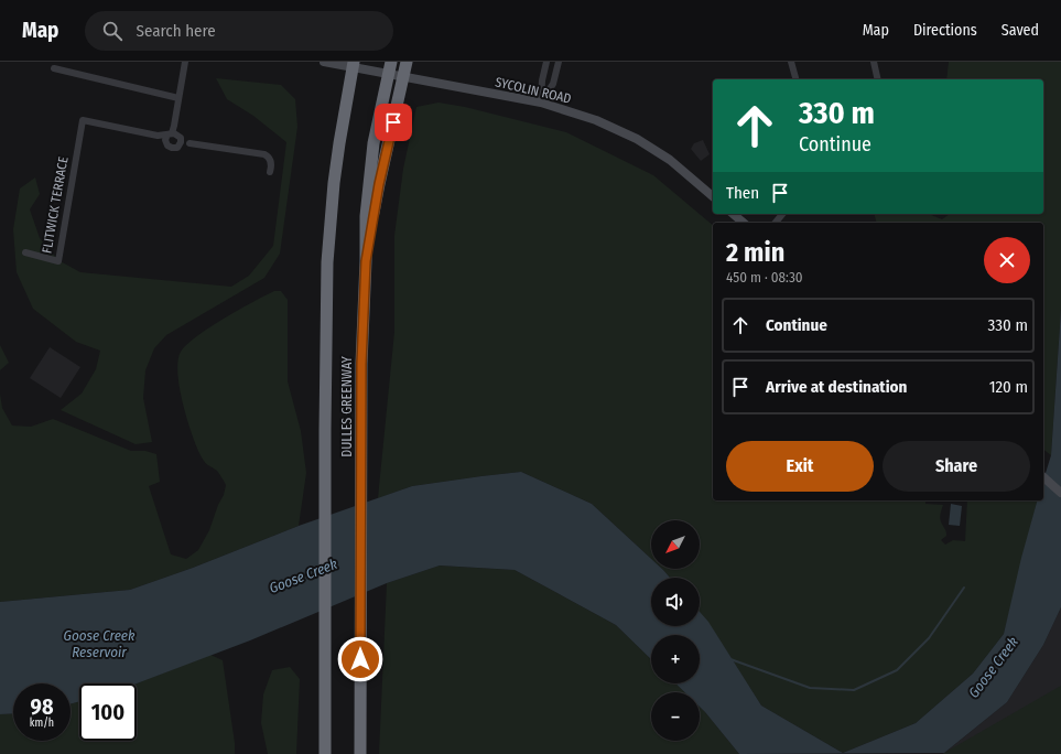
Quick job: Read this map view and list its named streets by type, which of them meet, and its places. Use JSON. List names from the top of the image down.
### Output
{
  "streets": {
    "highway": ["DULLES GREENWAY"],
    "main road": ["SYCOLIN ROAD"],
    "street": ["FLITWICK TERRACE"]
  },
  "water": ["Goose Creek", "Goose Creek Reservoir"],
  "north": "bottom left",
  "page": {
    "header": "Map",
    "search": "Search here",
    "nav": ["Map", "Directions", "Saved"],
    "turn": ["330 m", "Continue"],
    "then": "Then",
    "heading": ["2 min", "450 m · 08:30"],
    "list": [
      {
        "name": "Continue",
        "value": "330 m"
      },
      {
        "name": "Arrive at destination",
        "value": "120 m"
      }
    ],
    "buttons": ["Exit", "Share"],
    "map_buttons": ["+", "−"],
    "speed": "98 km/h",
    "limit": "100"
  }
}
